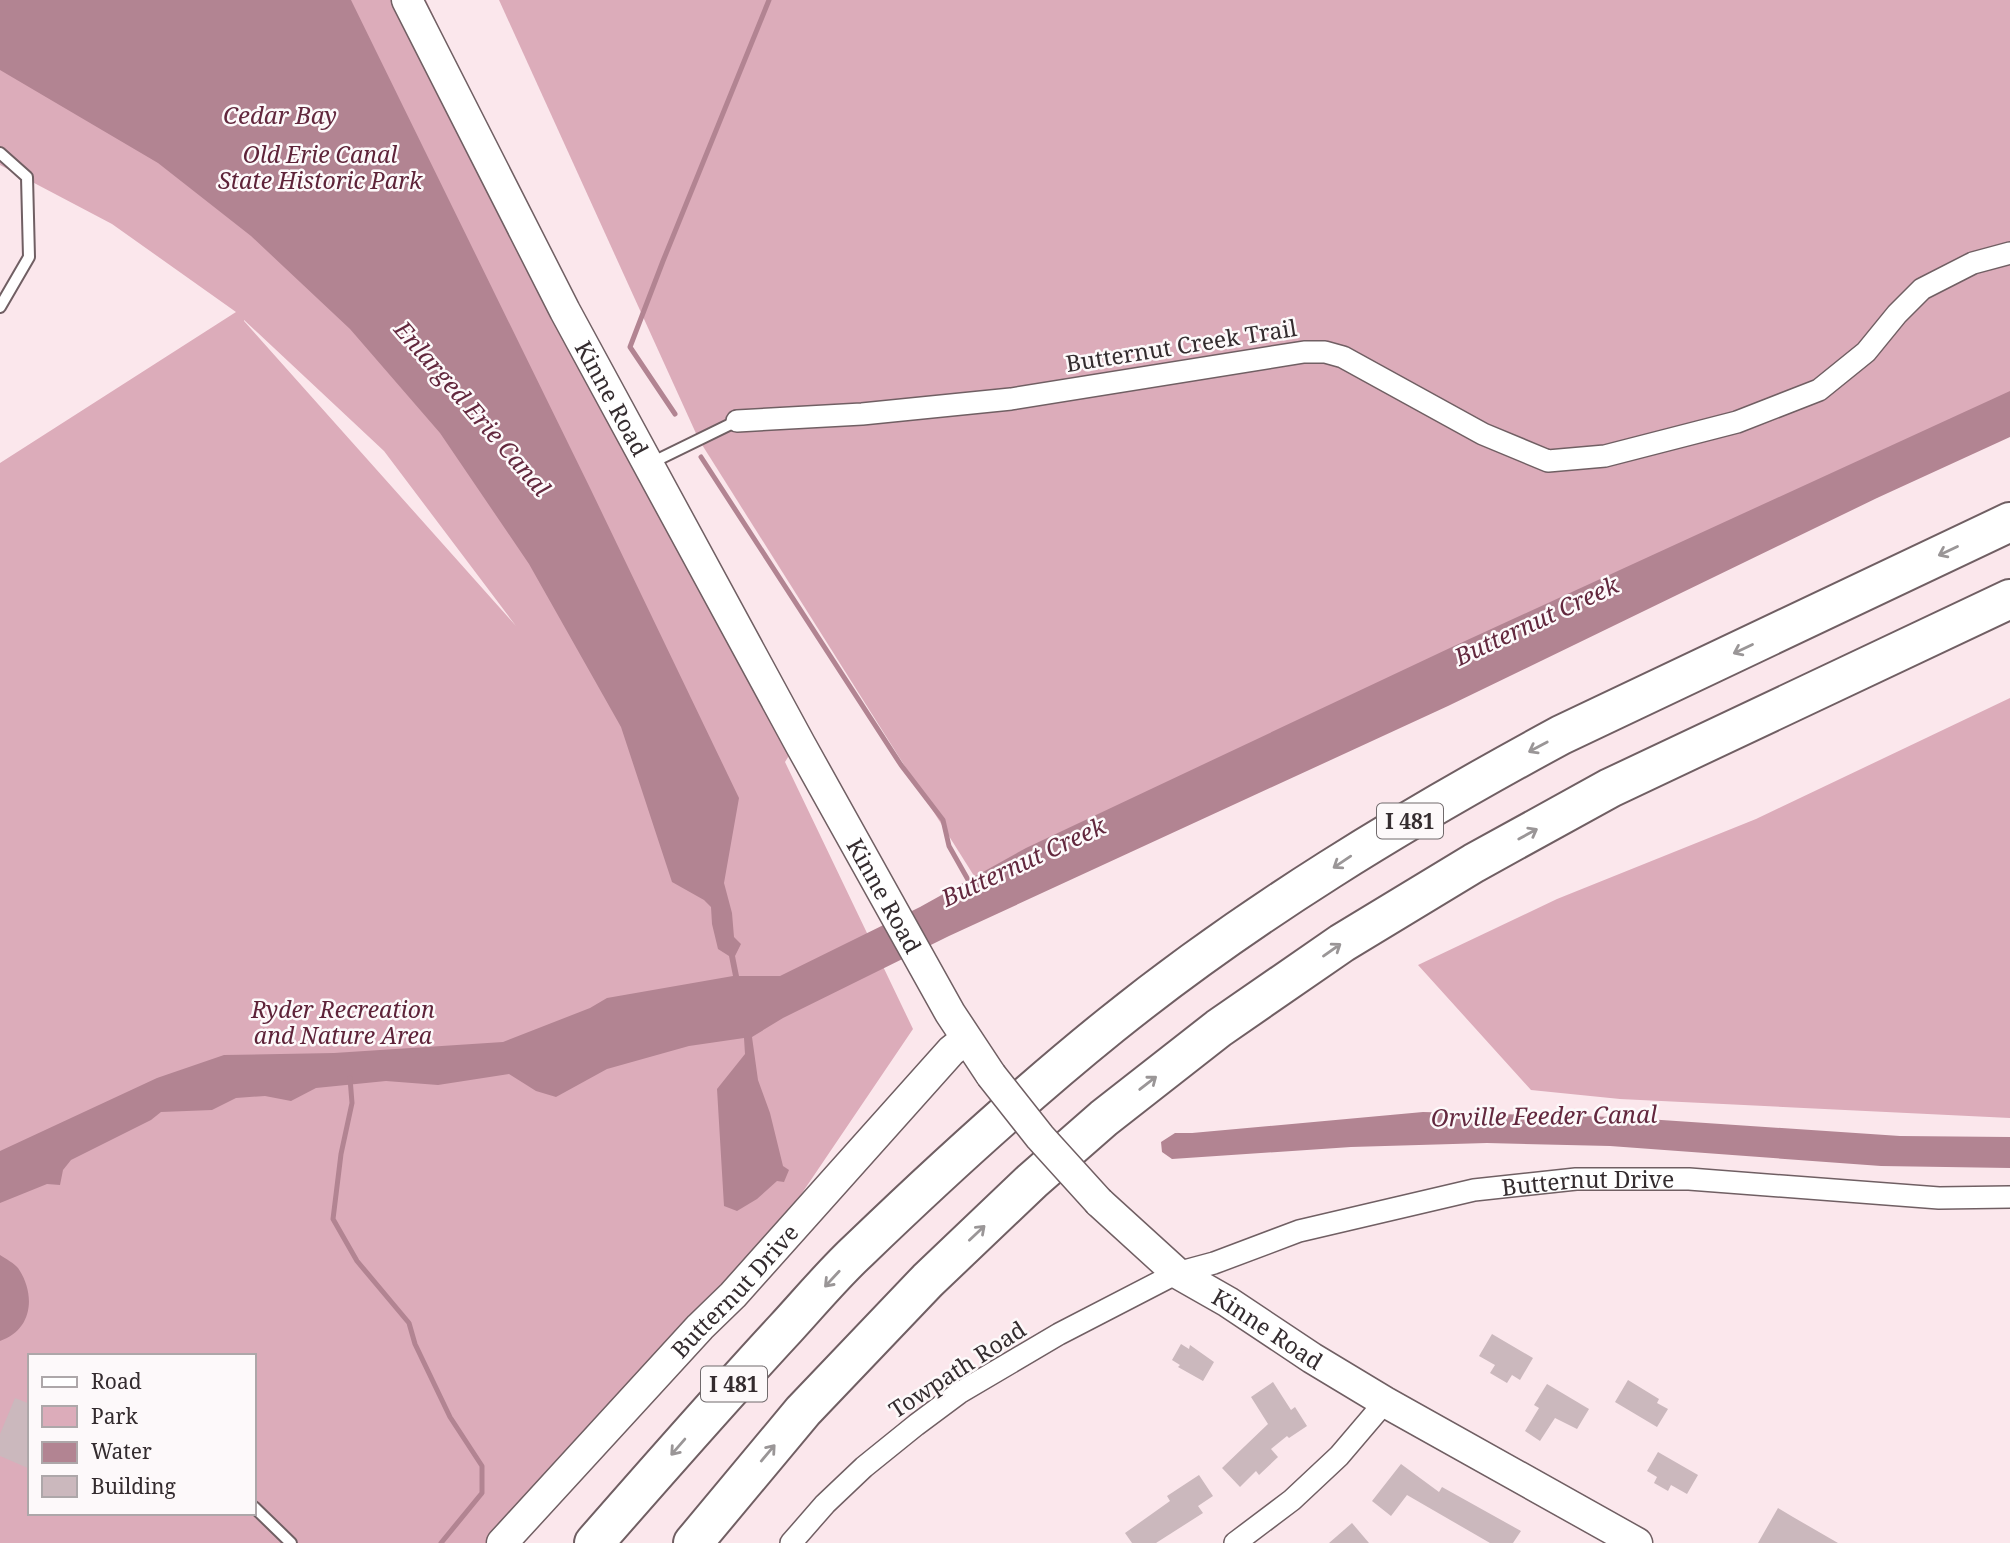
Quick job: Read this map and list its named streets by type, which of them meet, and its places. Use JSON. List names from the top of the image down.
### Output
{
  "streets": {
    "highway": ["I 481"],
    "street": [
      "Butternut Creek Trail",
      "Kinne Road",
      "Butternut Drive",
      "Towpath Road"
    ]
  },
  "crossings": [
    ["Kinne Road", "Butternut Drive"],
    ["Kinne Road", "Towpath Road"],
    ["Butternut Drive", "Towpath Road"]
  ],
  "water": [
    "Cedar Bay",
    "Enlarged Erie Canal",
    "Butternut Creek",
    "Orville Feeder Canal"
  ],
  "parks": ["Old Erie Canal State Historic Park", "Ryder Recreation and Nature Area"],
  "legend": [
    "Road",
    "Park",
    "Water",
    "Building"
  ]
}
